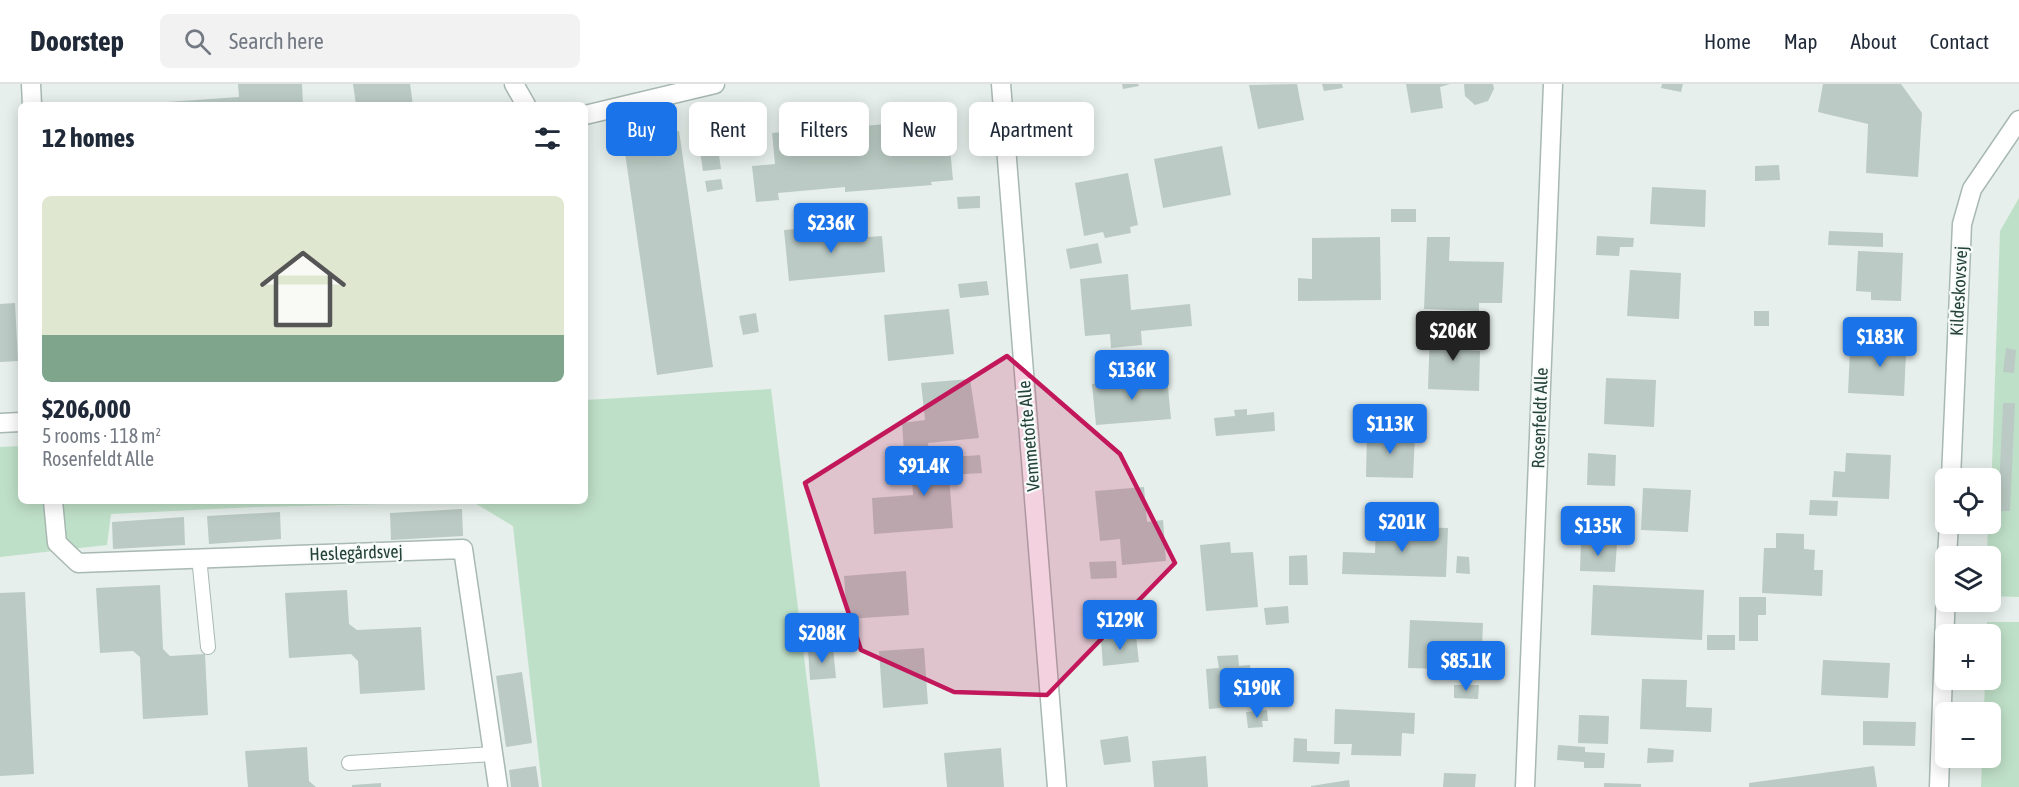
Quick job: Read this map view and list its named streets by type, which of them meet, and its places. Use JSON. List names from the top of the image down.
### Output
{
  "streets": {
    "street": [
      "Kildeskovsvej",
      "Rosenfeldt Alle",
      "Vemmetofte Alle",
      "Heslegårdsvej"
    ]
  },
  "page": {
    "header": "Doorstep",
    "search": "Search here",
    "nav": [
      "Home",
      "Map",
      "About",
      "Contact"
    ],
    "chip": [
      "Buy",
      "Rent",
      "Filters",
      "New",
      "Apartment"
    ],
    "heading": "12 homes",
    "list": [
      {
        "name": "$206,000",
        "note": "5 rooms · 118 m² · Rosenfeldt Alle"
      }
    ],
    "price": [
      "$236K",
      "$206K",
      "$183K",
      "$136K",
      "$113K",
      "$91.4K",
      "$201K",
      "$135K",
      "$129K",
      "$208K",
      "$85.1K",
      "$190K"
    ],
    "map_buttons": ["+", "−"]
  }
}
